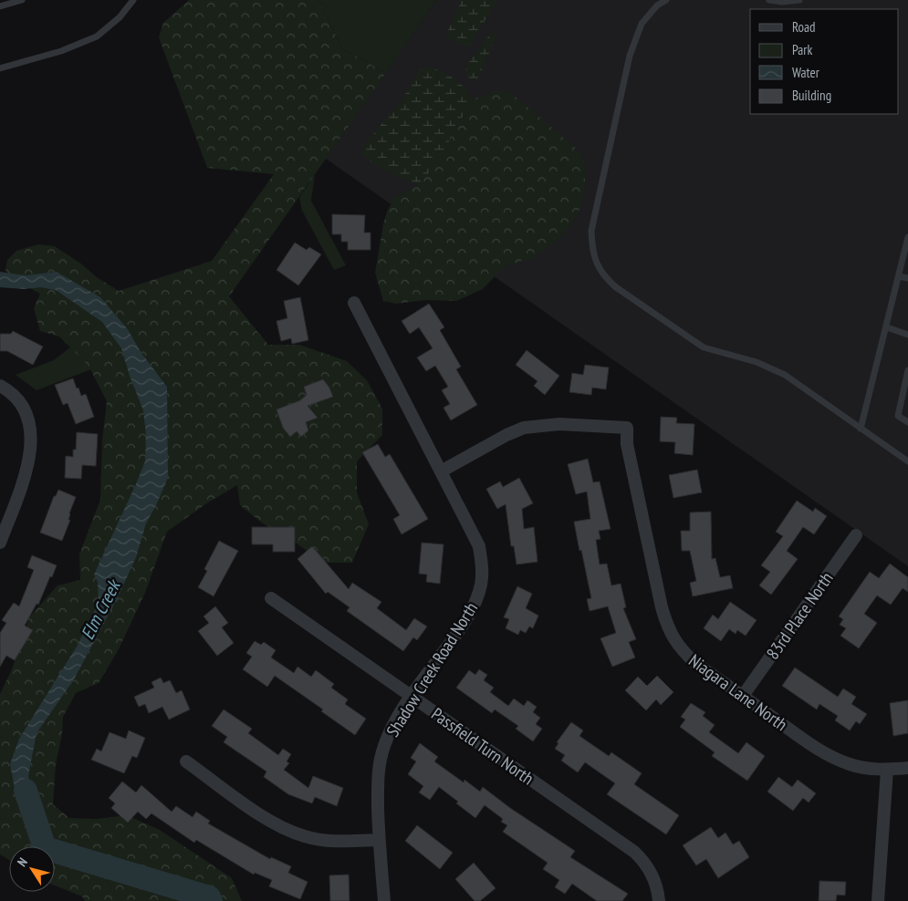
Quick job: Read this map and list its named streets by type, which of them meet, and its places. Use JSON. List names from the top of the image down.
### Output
{
  "streets": {
    "street": [
      "83rd Place North",
      "Shadow Creek Road North",
      "Niagara Lane North",
      "Passfield Turn North"
    ]
  },
  "crossings": [
    ["83rd Place North", "Niagara Lane North"],
    ["Shadow Creek Road North", "Niagara Lane North"],
    ["Shadow Creek Road North", "Passfield Turn North"]
  ],
  "water": ["Elm Creek"],
  "legend": [
    "Road",
    "Park",
    "Water",
    "Building"
  ],
  "north": "top left"
}
